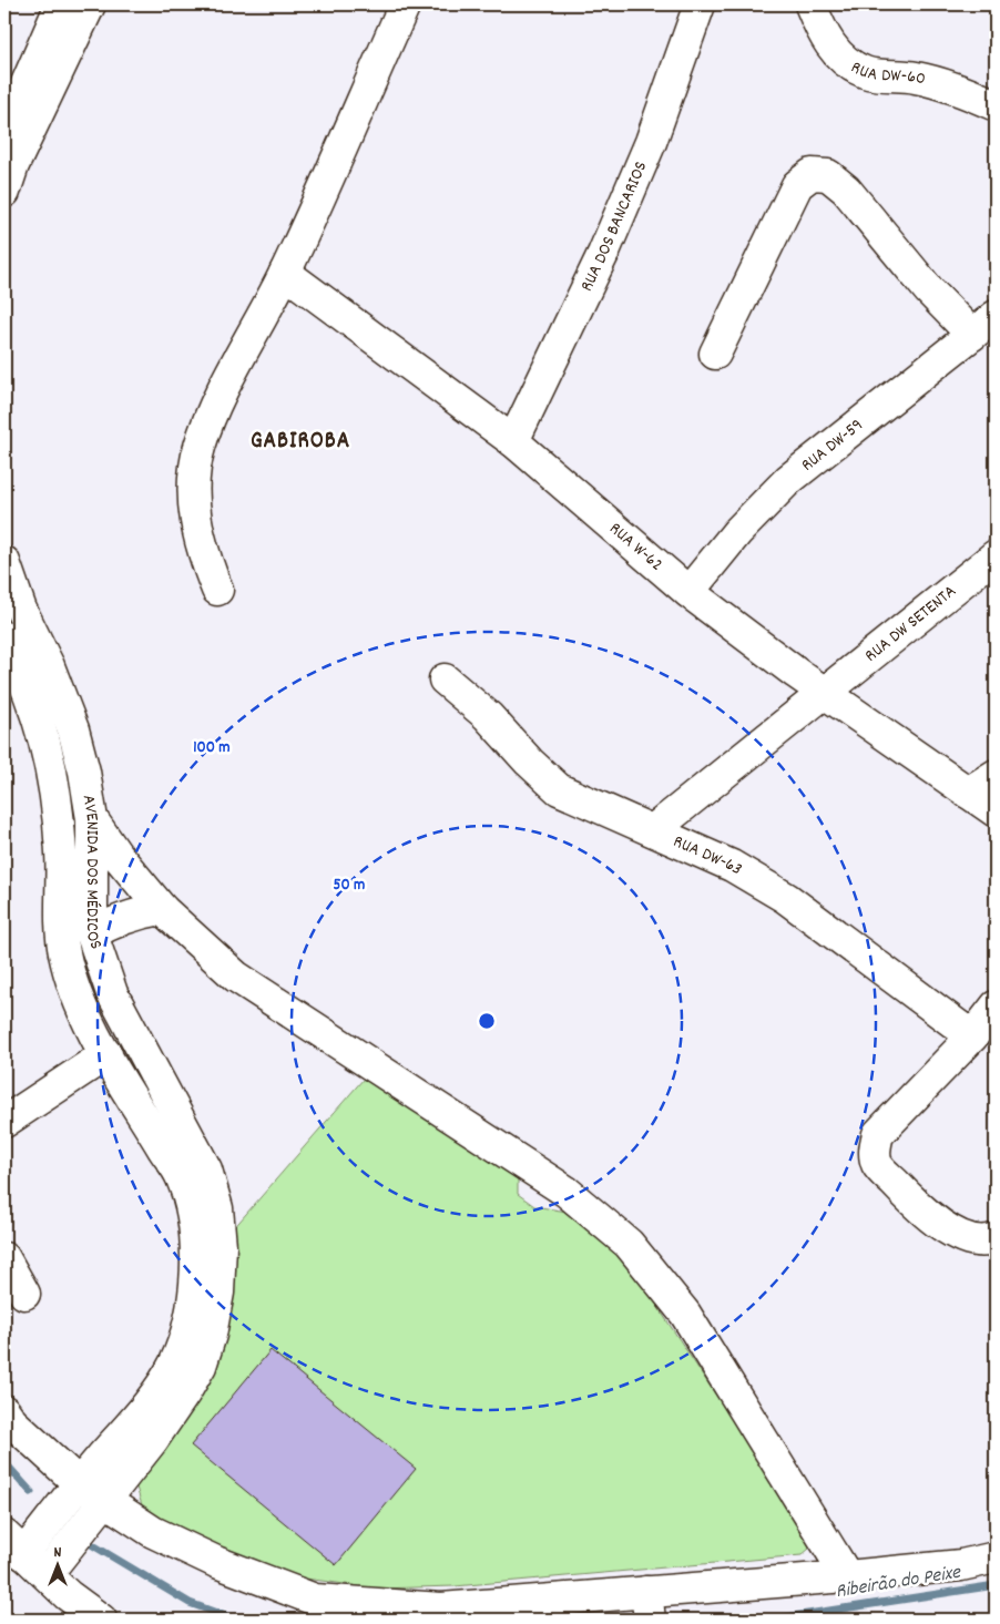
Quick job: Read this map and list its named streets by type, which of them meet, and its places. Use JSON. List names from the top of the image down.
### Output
{
  "streets": {
    "street": [
      "RUA DW-60",
      "RUA DOS BANCARIOS",
      "RUA DW-59",
      "RUA W-62",
      "RUA DW SETENTA",
      "RUA DW-63",
      "AVENIDA DOS MÉDICOS"
    ]
  },
  "crossings": [
    ["RUA DOS BANCARIOS", "RUA W-62"],
    ["RUA DW-59", "RUA W-62"],
    ["RUA W-62", "RUA DW SETENTA"],
    ["RUA DW SETENTA", "RUA DW-63"]
  ],
  "districts": ["GABIROBA"],
  "water": ["Ribeirão do Peixe"],
  "north": "top",
  "rings": ["100 m", "50 m"]
}
